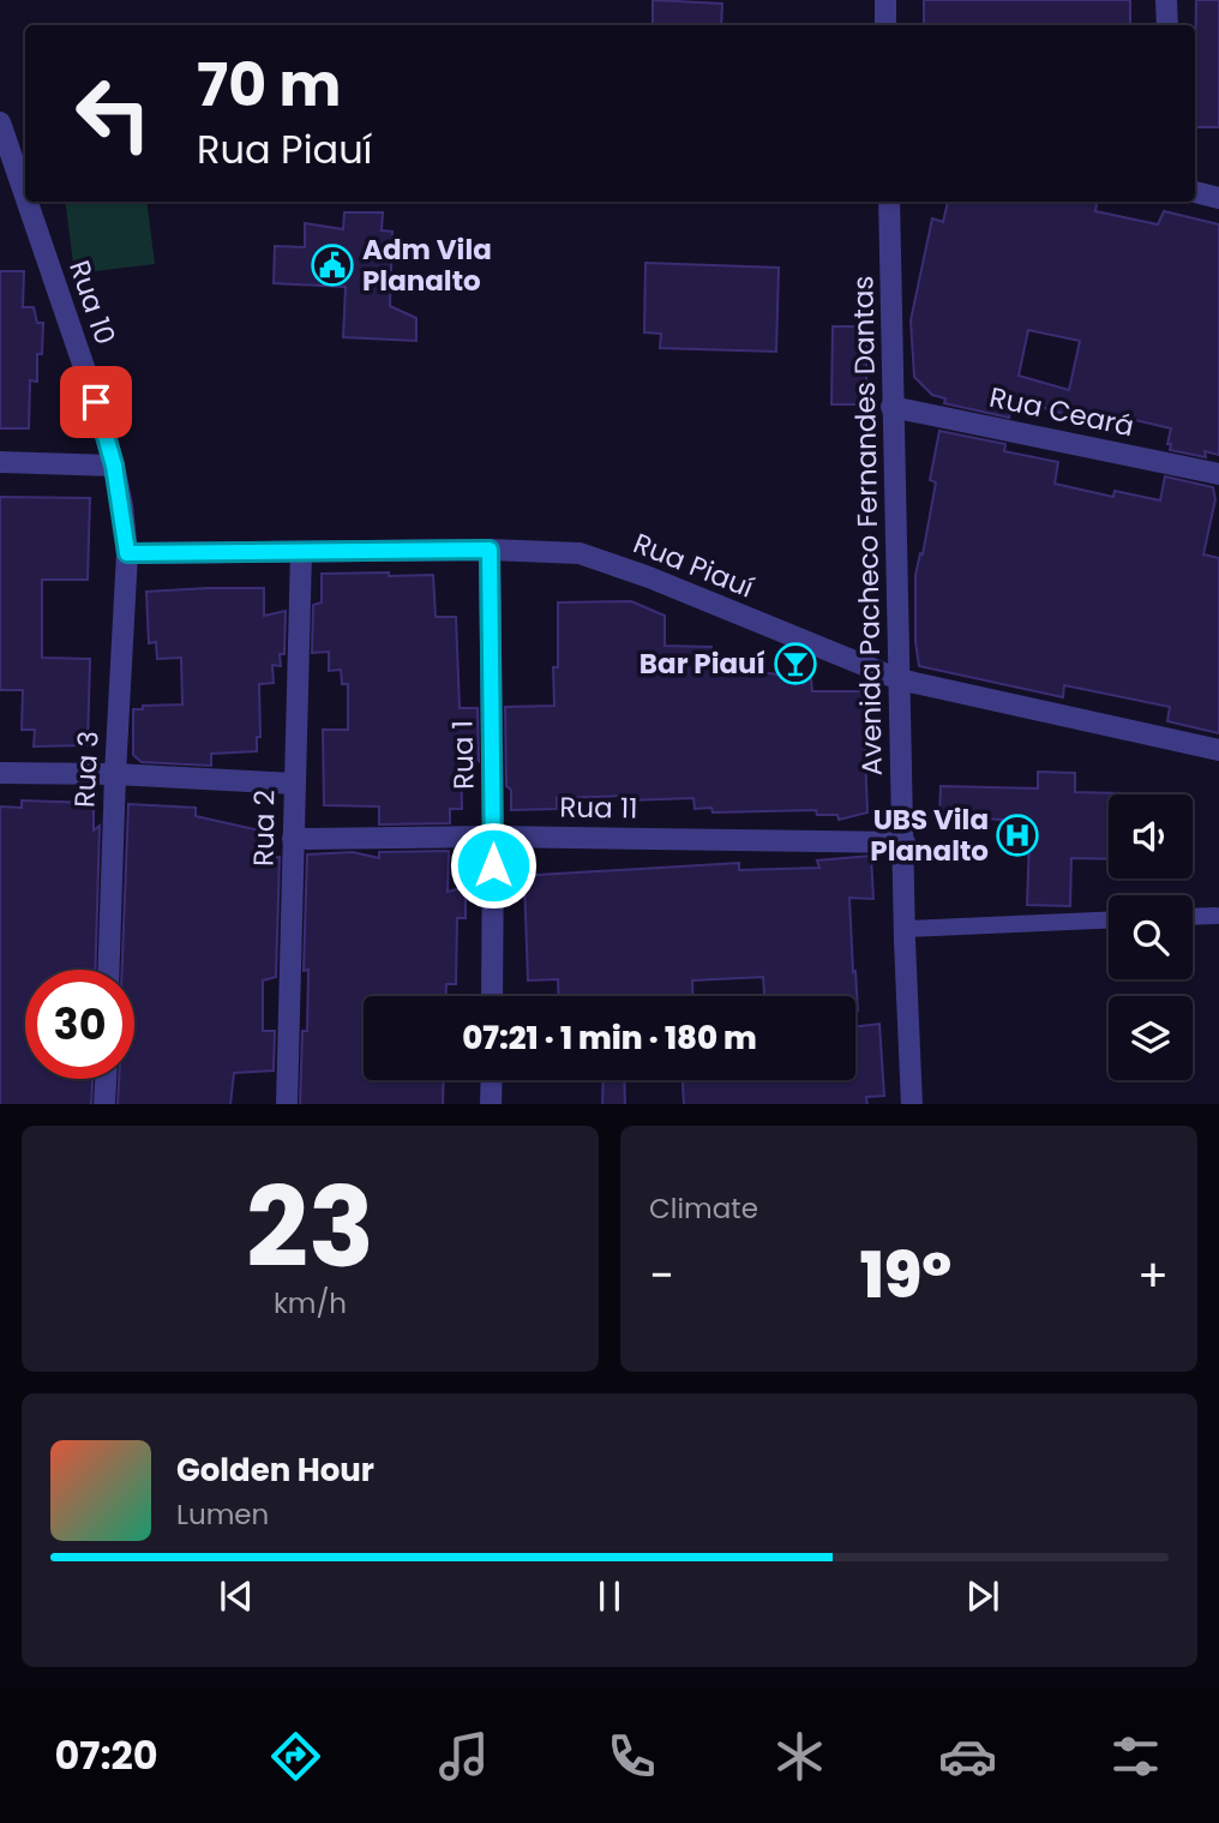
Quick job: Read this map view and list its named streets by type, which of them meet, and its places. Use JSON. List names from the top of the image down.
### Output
{
  "streets": {
    "street": [
      "Rua 10",
      "Rua Ceará",
      "Avenida Pacheco Fernandes Dantas",
      "Rua Piauí",
      "Rua 1",
      "Rua 3",
      "Rua 11",
      "Rua 2"
    ]
  },
  "crossings": [
    ["Rua 10", "Rua Piauí"],
    ["Rua 10", "Rua 3"],
    ["Rua Ceará", "Avenida Pacheco Fernandes Dantas"],
    ["Avenida Pacheco Fernandes Dantas", "Rua Piauí"],
    ["Avenida Pacheco Fernandes Dantas", "Rua 11"],
    ["Rua Piauí", "Rua 1"],
    ["Rua Piauí", "Rua 3"],
    ["Rua Piauí", "Rua 2"],
    ["Rua 1", "Rua 11"],
    ["Rua 11", "Rua 2"]
  ],
  "places": {
    "public building": ["Adm Vila Planalto"],
    "bar": ["Bar Piauí"],
    "hospital": ["UBS Vila Planalto"]
  },
  "page": {
    "turn": ["70 m", "Rua Piauí"],
    "limit": "30",
    "trip": "07:21 · 1 min · 180 m",
    "tile": [
      ["23", "km/h"],
      "Climate"
    ],
    "heat": ["−", "19°", "+"],
    "song": ["Golden Hour", "Lumen"],
    "tabs": "07:20"
  }
}
